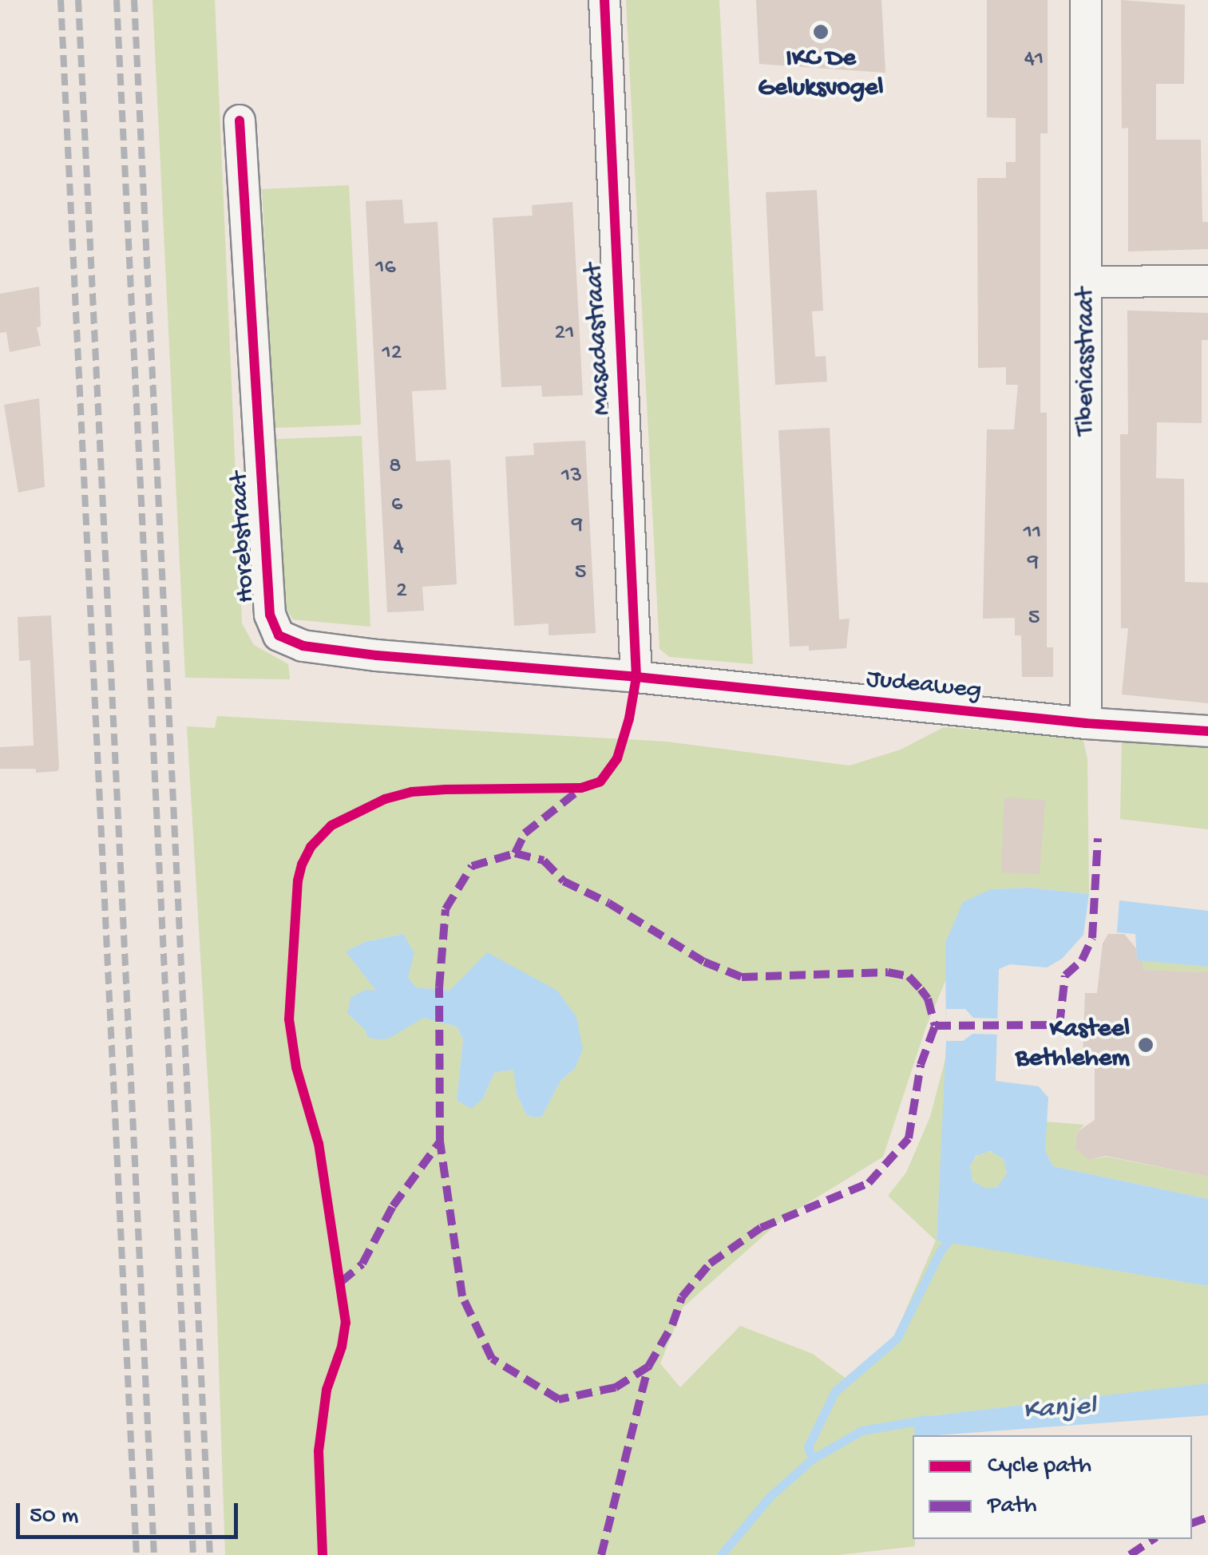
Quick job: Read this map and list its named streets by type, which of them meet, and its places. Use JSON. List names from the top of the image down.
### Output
{
  "streets": {
    "street": [
      "Masadastraat",
      "Tiberiasstraat",
      "Horebstraat",
      "Judeaweg"
    ]
  },
  "crossings": [
    ["Masadastraat", "Horebstraat"],
    ["Masadastraat", "Judeaweg"],
    ["Tiberiasstraat", "Judeaweg"],
    ["Horebstraat", "Judeaweg"]
  ],
  "water": ["Kanjel"],
  "places": ["IKC De Geluksvogel", "Kasteel Bethlehem"],
  "house_numbers": [
    "41",
    "16",
    "21",
    "12",
    "8",
    "13",
    "6",
    "9",
    "11",
    "4",
    "9",
    "5",
    "2",
    "5"
  ],
  "legend": ["Cycle path", "Path"],
  "scale_bar": "50 m"
}
